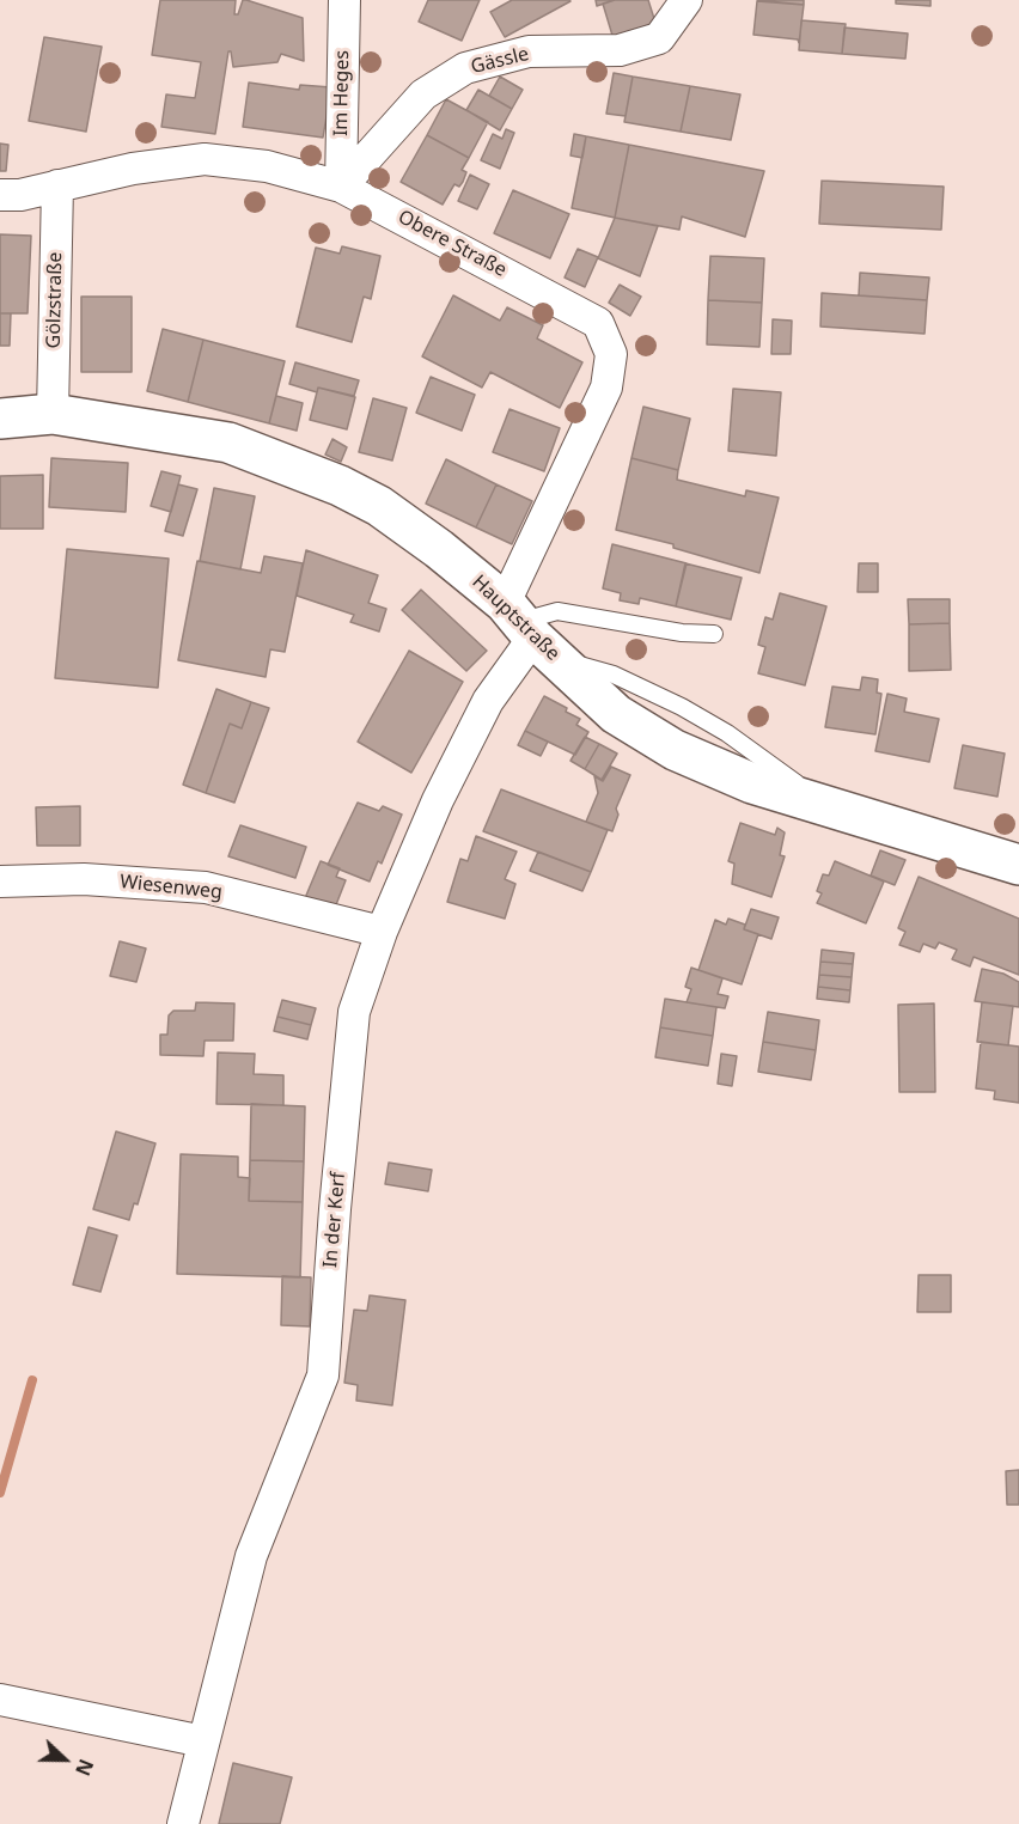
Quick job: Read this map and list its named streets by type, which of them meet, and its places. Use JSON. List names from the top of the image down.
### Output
{
  "streets": {
    "street": [
      "Gässle",
      "Im Heges",
      "Obere Straße",
      "Gölzstraße",
      "Hauptstraße",
      "Wiesenweg",
      "In der Kerf"
    ]
  },
  "crossings": [
    ["Gässle", "Im Heges"],
    ["Gässle", "Obere Straße"],
    ["Im Heges", "Obere Straße"],
    ["Obere Straße", "Gölzstraße"],
    ["Obere Straße", "Hauptstraße"],
    ["Obere Straße", "In der Kerf"],
    ["Gölzstraße", "Hauptstraße"],
    ["Hauptstraße", "In der Kerf"],
    ["Wiesenweg", "In der Kerf"]
  ],
  "north": "right"
}
